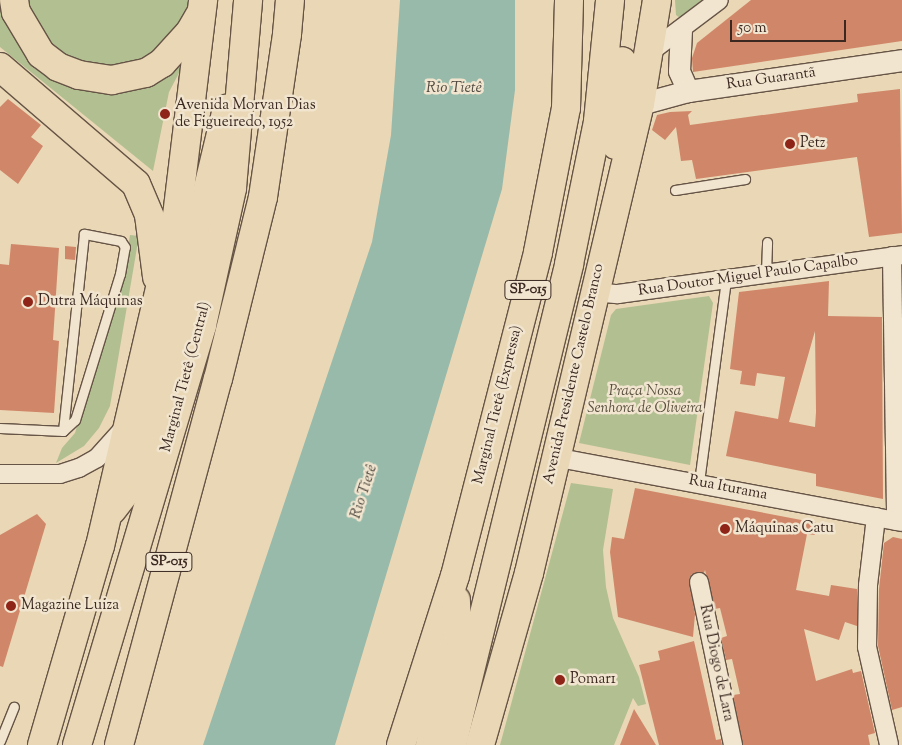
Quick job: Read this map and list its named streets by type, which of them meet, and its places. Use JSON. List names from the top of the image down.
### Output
{
  "streets": {
    "highway": [
      "SP-015",
      "Avenida Presidente Castelo Branco",
      "Marginal Tietê (Central)",
      "Marginal Tietê (Expressa)"
    ],
    "street": [
      "Rua Guarantã",
      "Rua Doutor Miguel Paulo Capalbo",
      "Rua Iturama",
      "Rua Diogo de Lara"
    ]
  },
  "crossings": [
    ["Rua Guarantã", "Avenida Presidente Castelo Branco"],
    ["Rua Doutor Miguel Paulo Capalbo", "Avenida Presidente Castelo Branco"],
    ["Avenida Presidente Castelo Branco", "Rua Iturama"]
  ],
  "water": ["Rio Tietê"],
  "parks": ["Praça Nossa Senhora de Oliveira"],
  "places": [
    "Avenida Morvan Dias de Figueiredo, 1952",
    "Petz",
    "Dutra Máquinas",
    "Máquinas Catu",
    "Magazine Luiza",
    "Pomar1"
  ],
  "scale_bar": "50 m"
}
